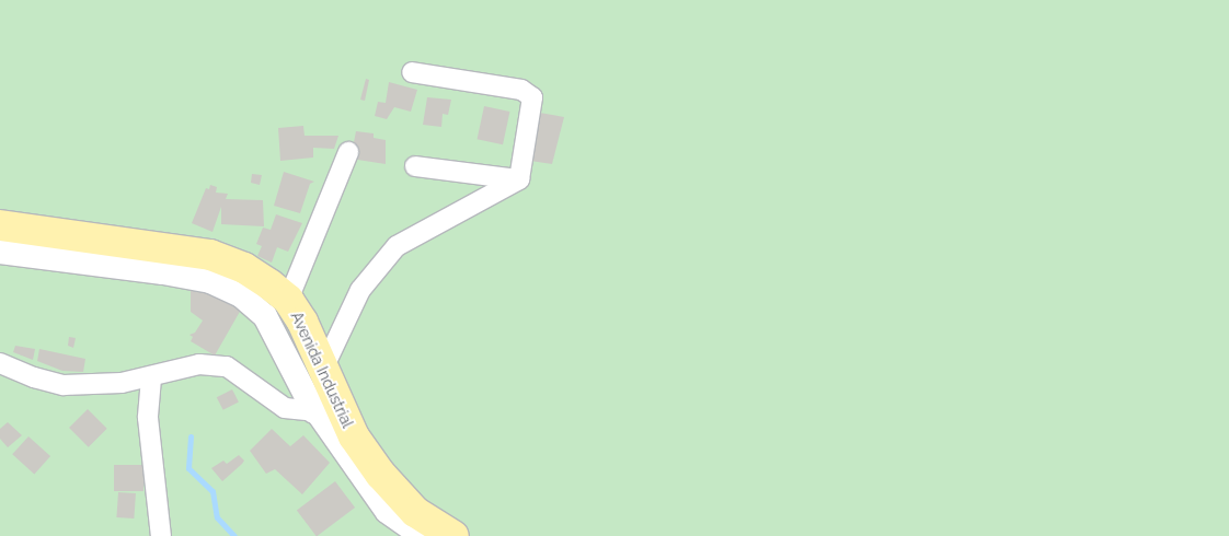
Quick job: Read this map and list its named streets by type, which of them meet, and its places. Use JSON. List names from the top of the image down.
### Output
{
  "streets": {
    "main road": ["Avenida Industrial"]
  }
}
